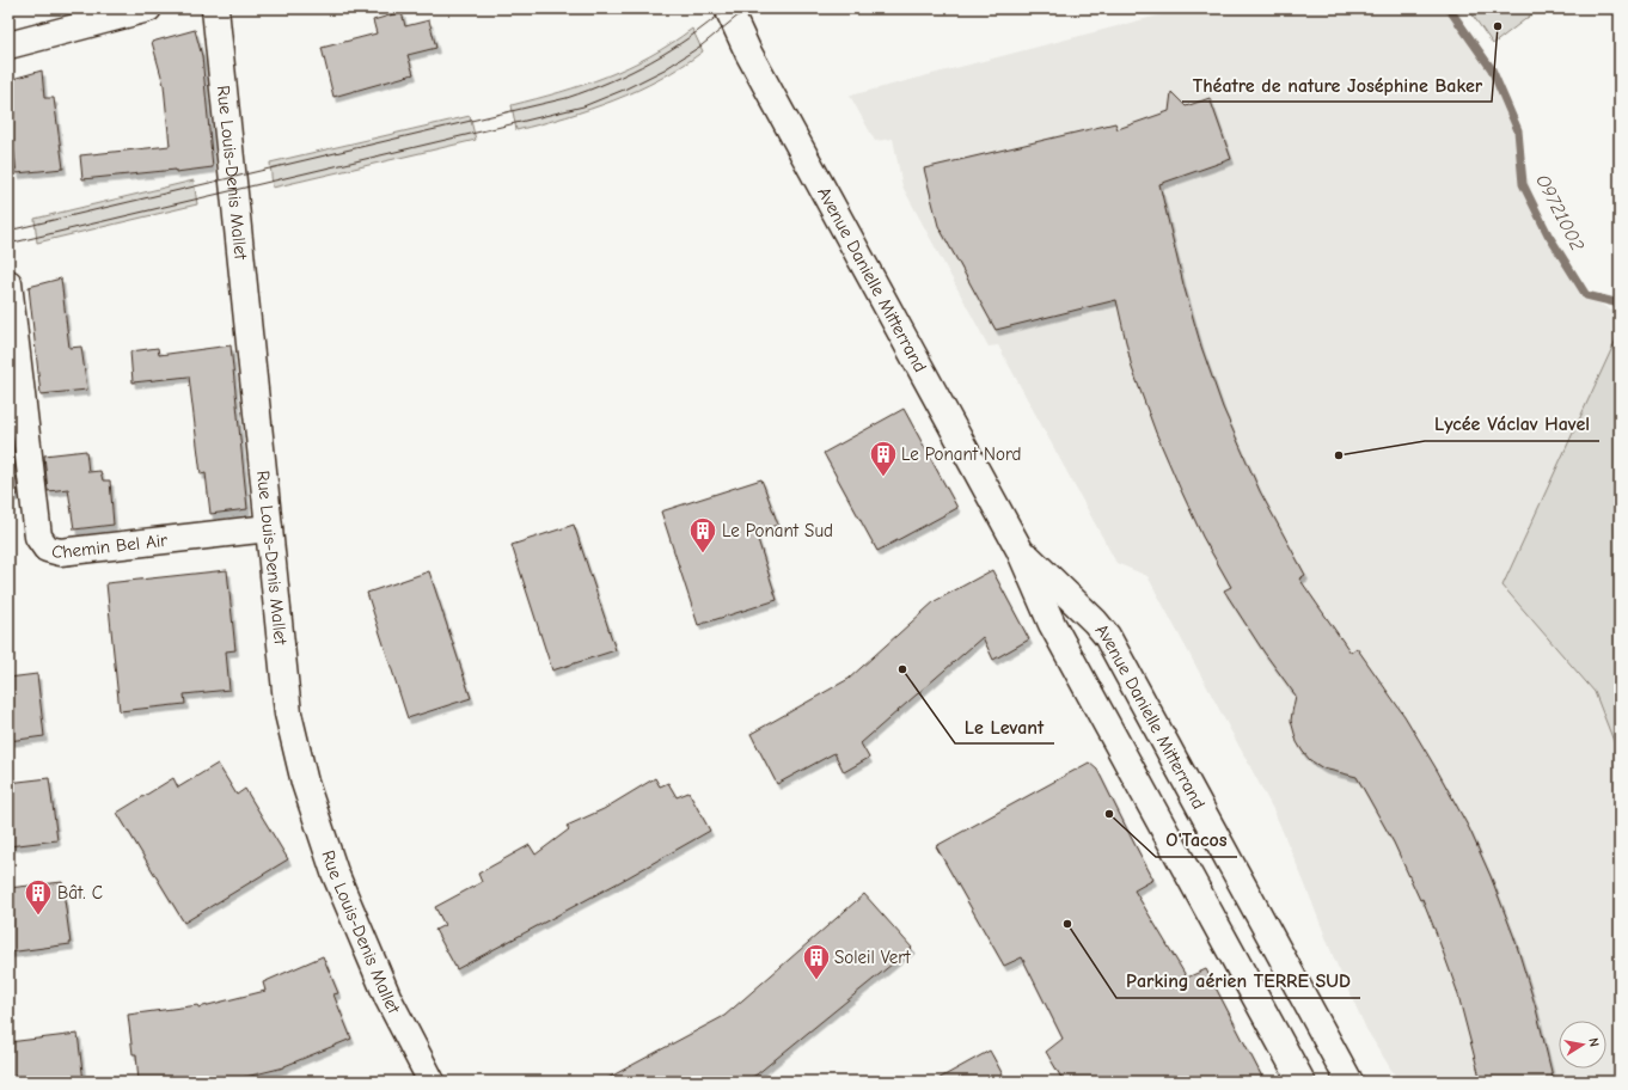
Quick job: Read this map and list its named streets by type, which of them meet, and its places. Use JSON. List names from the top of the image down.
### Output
{
  "streets": {
    "street": ["Rue Louis-Denis Mallet", "Avenue Danielle Mitterrand", "Chemin Bel Air"]
  },
  "crossings": [
    ["Rue Louis-Denis Mallet", "Chemin Bel Air"]
  ],
  "water": ["O9721002"],
  "places": {
    "other": [
      "Théatre de nature Joséphine Baker",
      "Lycée Václav Havel",
      "Le Levant",
      "O'Tacos",
      "Parking aérien TERRE SUD"
    ],
    "building": [
      "Le Ponant Nord",
      "Le Ponant Sud",
      "Bât. C",
      "Soleil Vert"
    ]
  },
  "north": "right"
}
